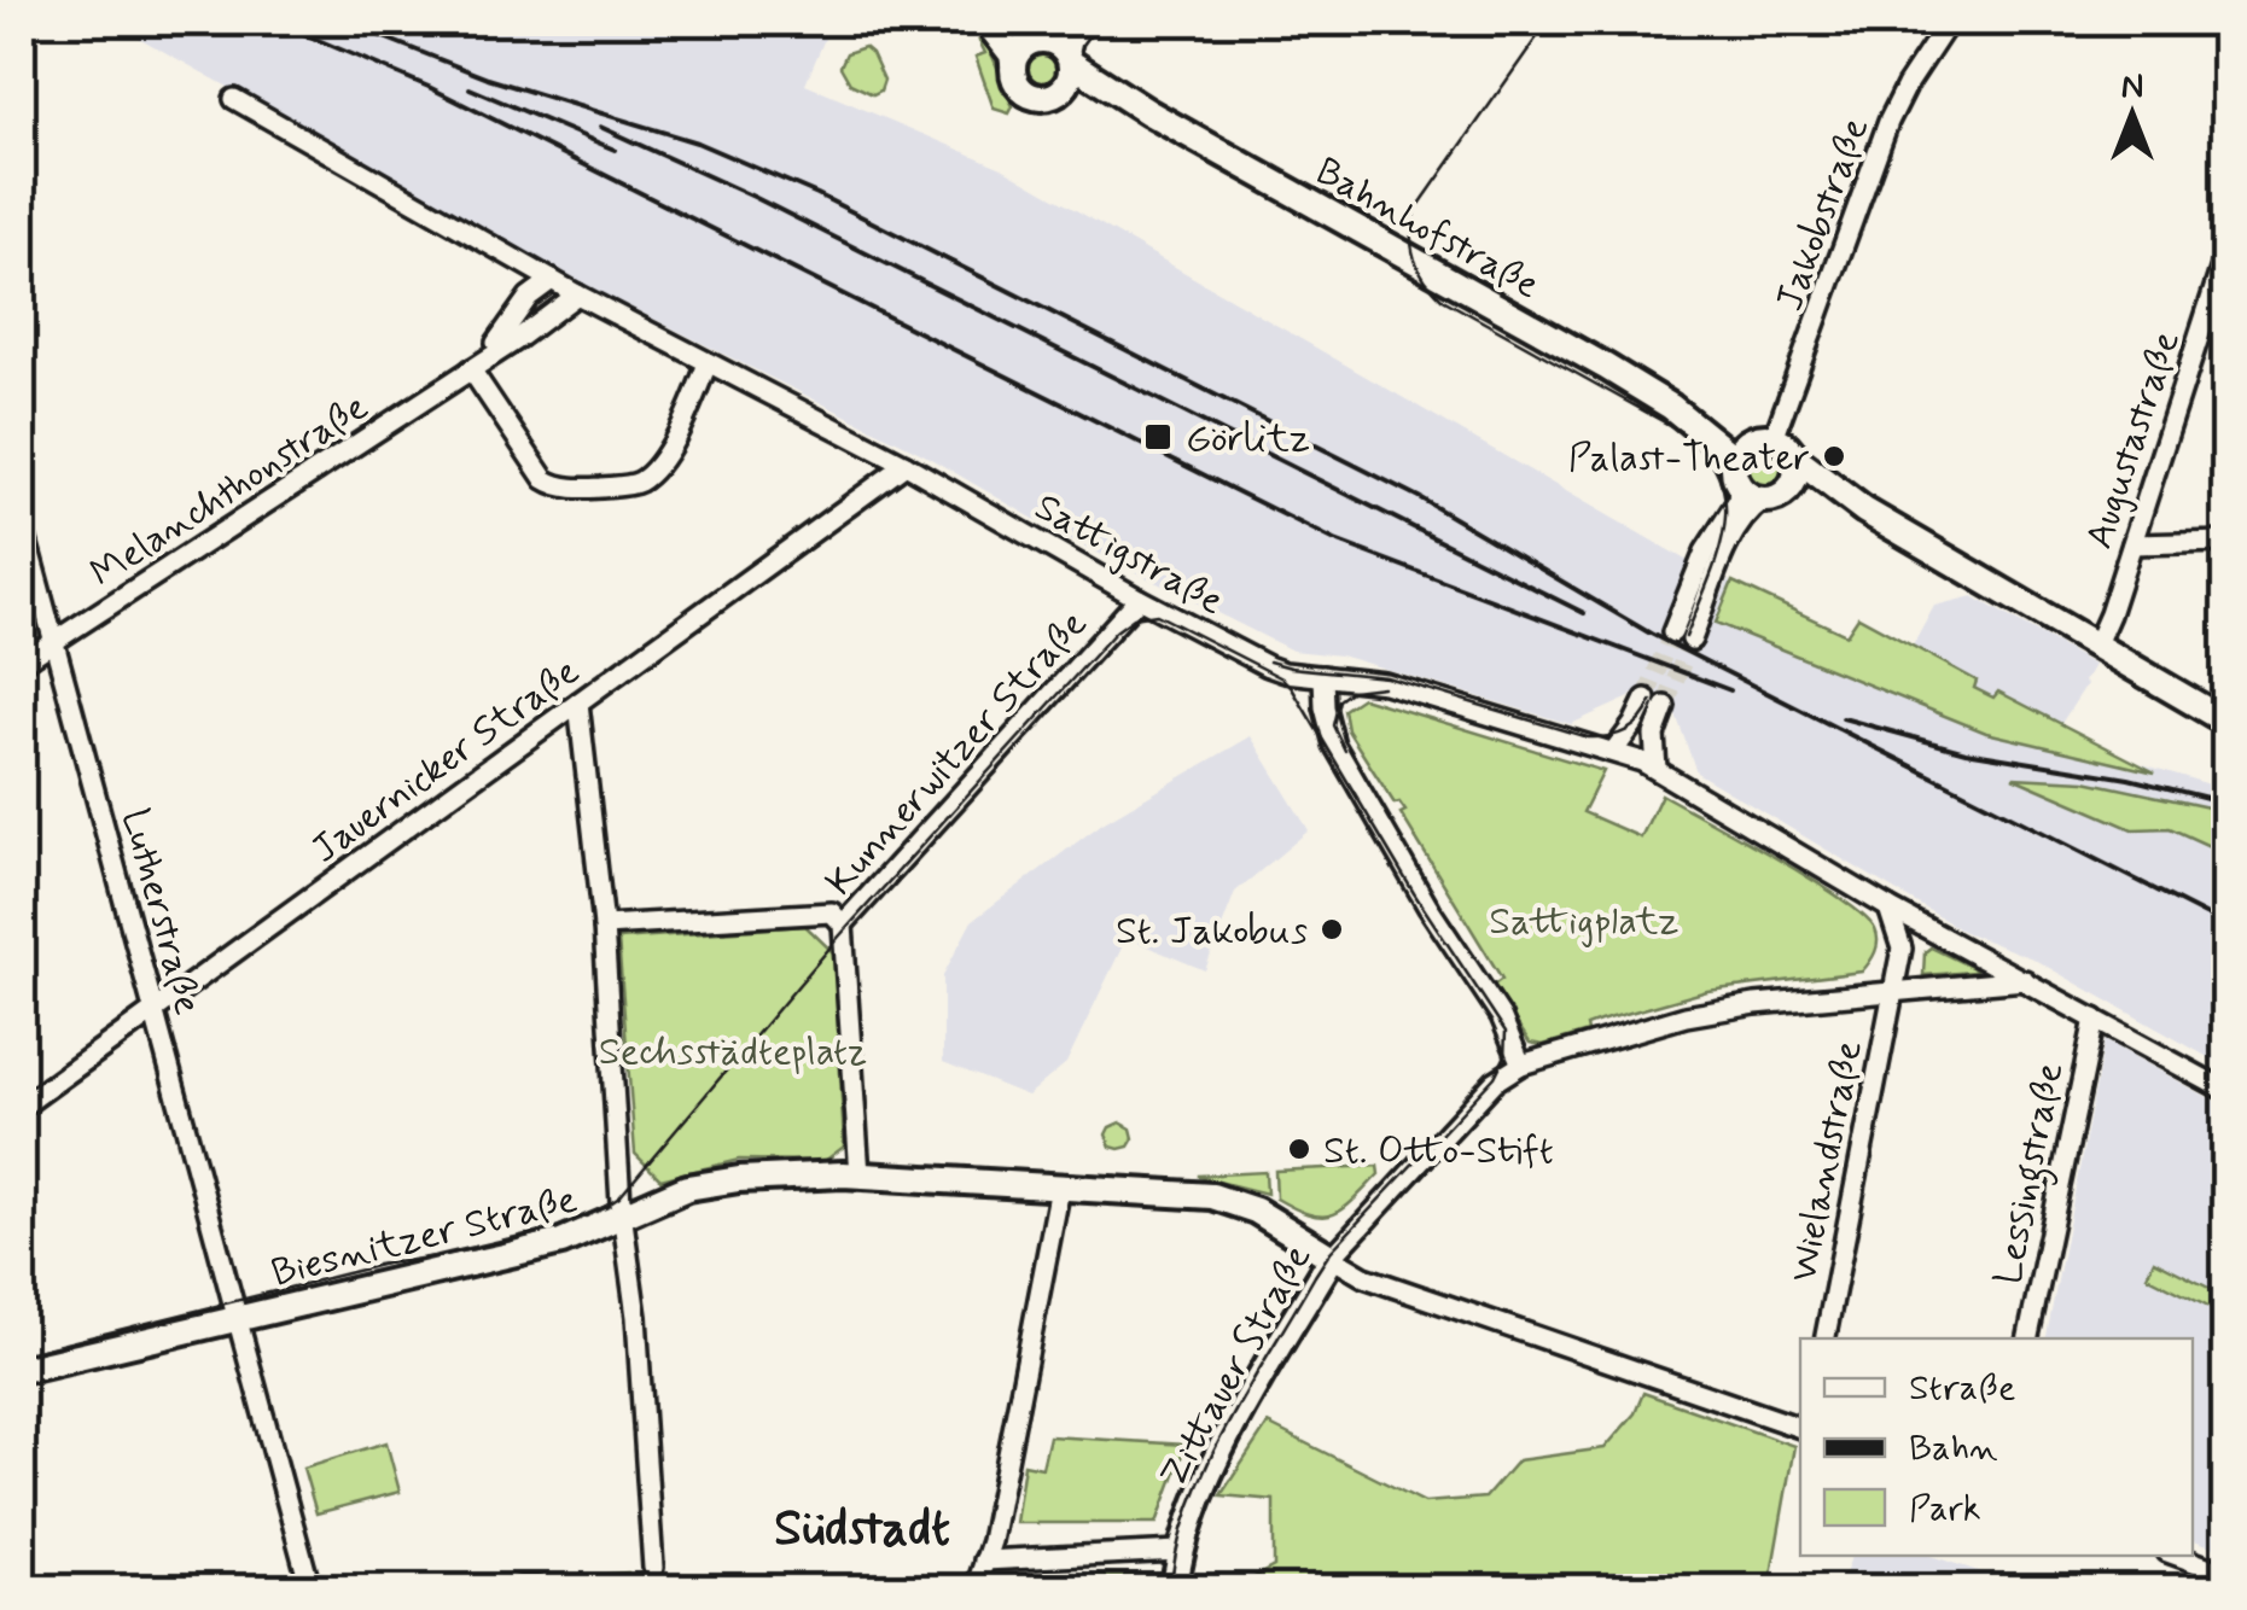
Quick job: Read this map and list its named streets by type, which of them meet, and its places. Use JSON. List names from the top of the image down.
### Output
{
  "streets": {
    "main road": ["Bahnhofstraße", "Biesnitzer Straße", "Zittauer Straße"],
    "street": [
      "Jakobstraße",
      "Augustastraße",
      "Melanchthonstraße",
      "Sattigstraße",
      "Kunnerwitzer Straße",
      "Jauernicker Straße",
      "Lutherstraße",
      "Wielandstraße",
      "Lessingstraße"
    ]
  },
  "crossings": [
    ["Jakobstraße", "Bahnhofstraße"],
    ["Bahnhofstraße", "Augustastraße"],
    ["Melanchthonstraße", "Sattigstraße"],
    ["Melanchthonstraße", "Lutherstraße"],
    ["Sattigstraße", "Kunnerwitzer Straße"],
    ["Sattigstraße", "Jauernicker Straße"],
    ["Sattigstraße", "Lessingstraße"],
    ["Kunnerwitzer Straße", "Biesnitzer Straße"],
    ["Jauernicker Straße", "Lutherstraße"],
    ["Lutherstraße", "Biesnitzer Straße"],
    ["Wielandstraße", "Zittauer Straße"],
    ["Biesnitzer Straße", "Zittauer Straße"]
  ],
  "districts": ["Südstadt"],
  "parks": ["Sattigplatz", "Sechsstädteplatz"],
  "places": {
    "transit": ["Görlitz"],
    "other": ["Palast-Theater", "St. Jakobus", "St. Otto-Stift"]
  },
  "legend": ["Straße", "Bahn", "Park"],
  "north": "top"
}
